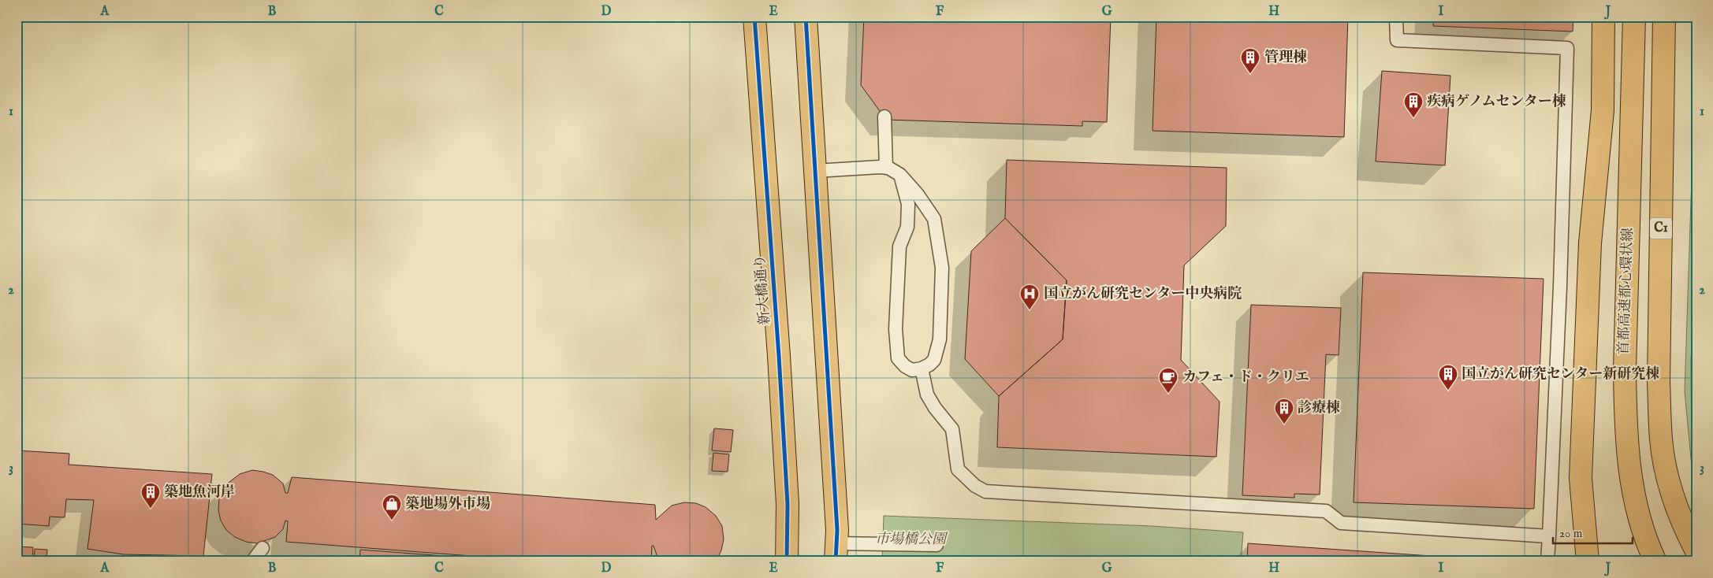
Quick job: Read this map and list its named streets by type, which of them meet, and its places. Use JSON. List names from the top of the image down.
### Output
{
  "streets": {
    "main road": ["C1", "新大橋通り", "首都高速都心環状線"]
  },
  "parks": ["市場橋公園"],
  "places": {
    "building": [
      "管理棟",
      "疾病ゲノムセンター棟",
      "国立がん研究センター新研究棟",
      "診療棟",
      "築地魚河岸"
    ],
    "hospital": ["国立がん研究センター中央病院"],
    "cafe": ["カフェ・ド・クリエ"],
    "shop": ["築地場外市場"]
  },
  "scale_bar": "20 m",
  "grid": {
    "columns": [
      "A",
      "B",
      "C",
      "D",
      "E",
      "F",
      "G",
      "H",
      "I",
      "J"
    ],
    "rows": ["1", "2", "3"]
  }
}
